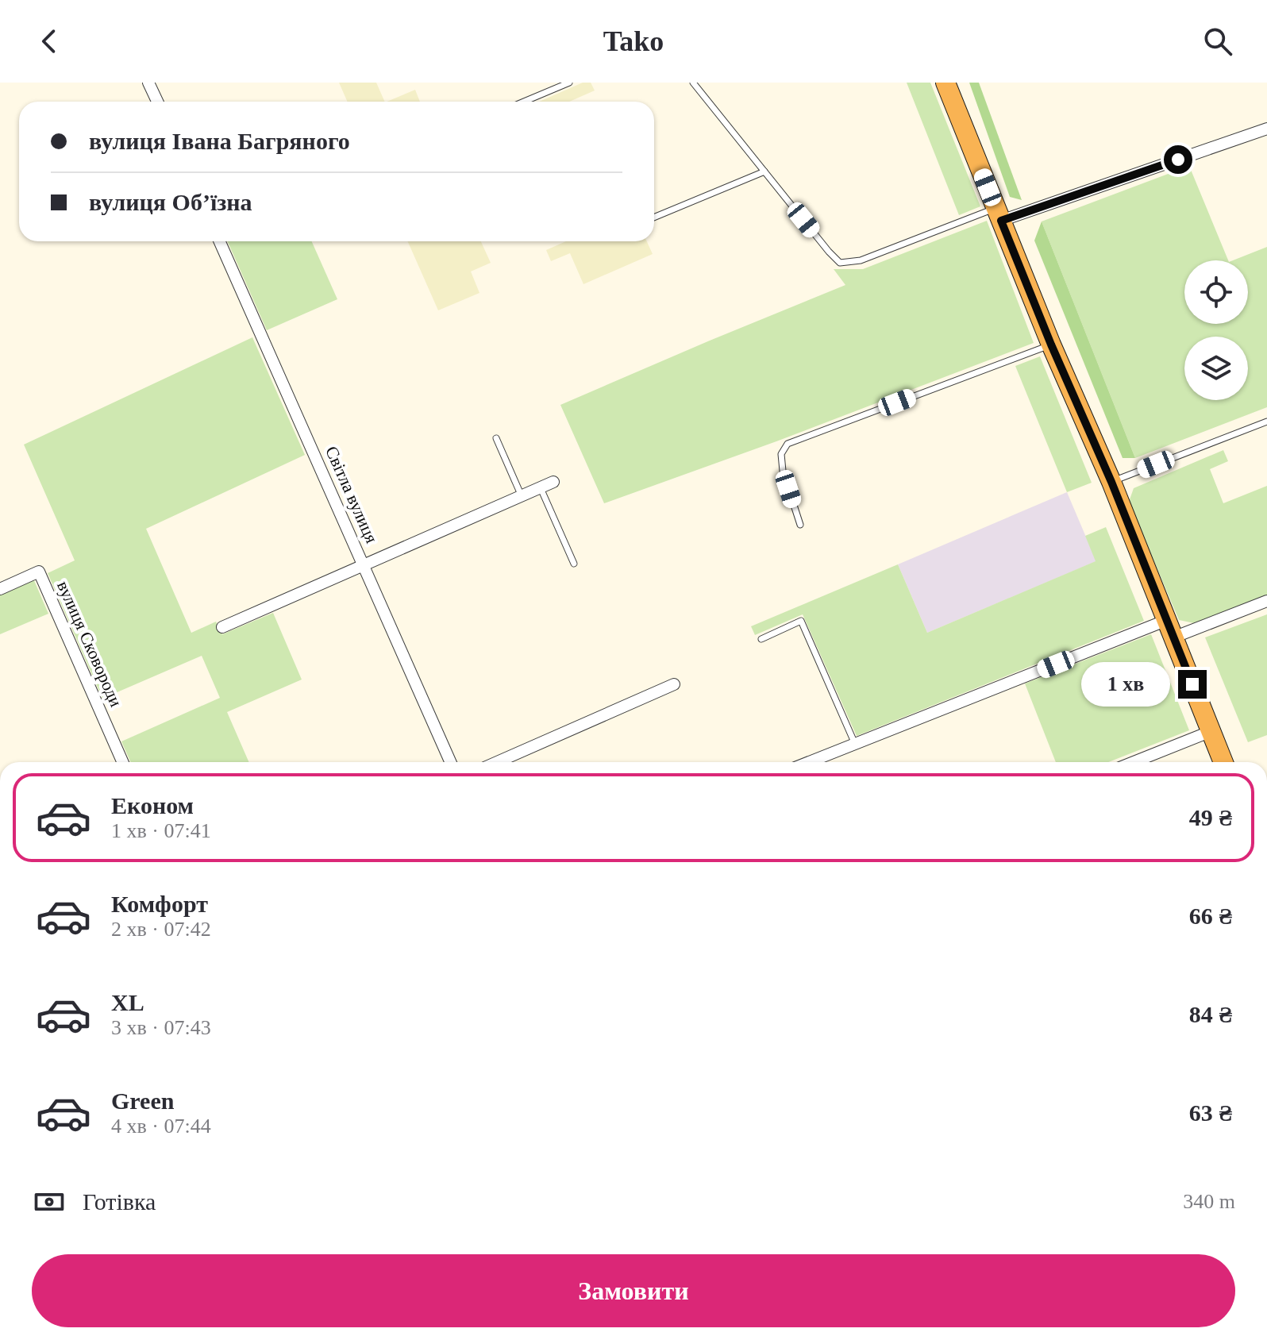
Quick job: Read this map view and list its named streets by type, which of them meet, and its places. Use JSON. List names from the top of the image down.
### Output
{
  "streets": {
    "street": ["Світла вулиця", "вулиця Сковороди"]
  },
  "page": {
    "header": "Tako",
    "banner": ["вулиця Івана Багряного", "вулиця Об’їзна"],
    "bubble": "1 хв",
    "list": [
      {
        "name": "Економ",
        "note": "1 хв · 07:41",
        "value": "49 ₴"
      },
      {
        "name": "Комфорт",
        "note": "2 хв · 07:42",
        "value": "66 ₴"
      },
      {
        "name": "XL",
        "note": "3 хв · 07:43",
        "value": "84 ₴"
      },
      {
        "name": "Green",
        "note": "4 хв · 07:44",
        "value": "63 ₴"
      }
    ],
    "pay": ["Готівка", "340 m"],
    "buttons": "Замовити"
  }
}
